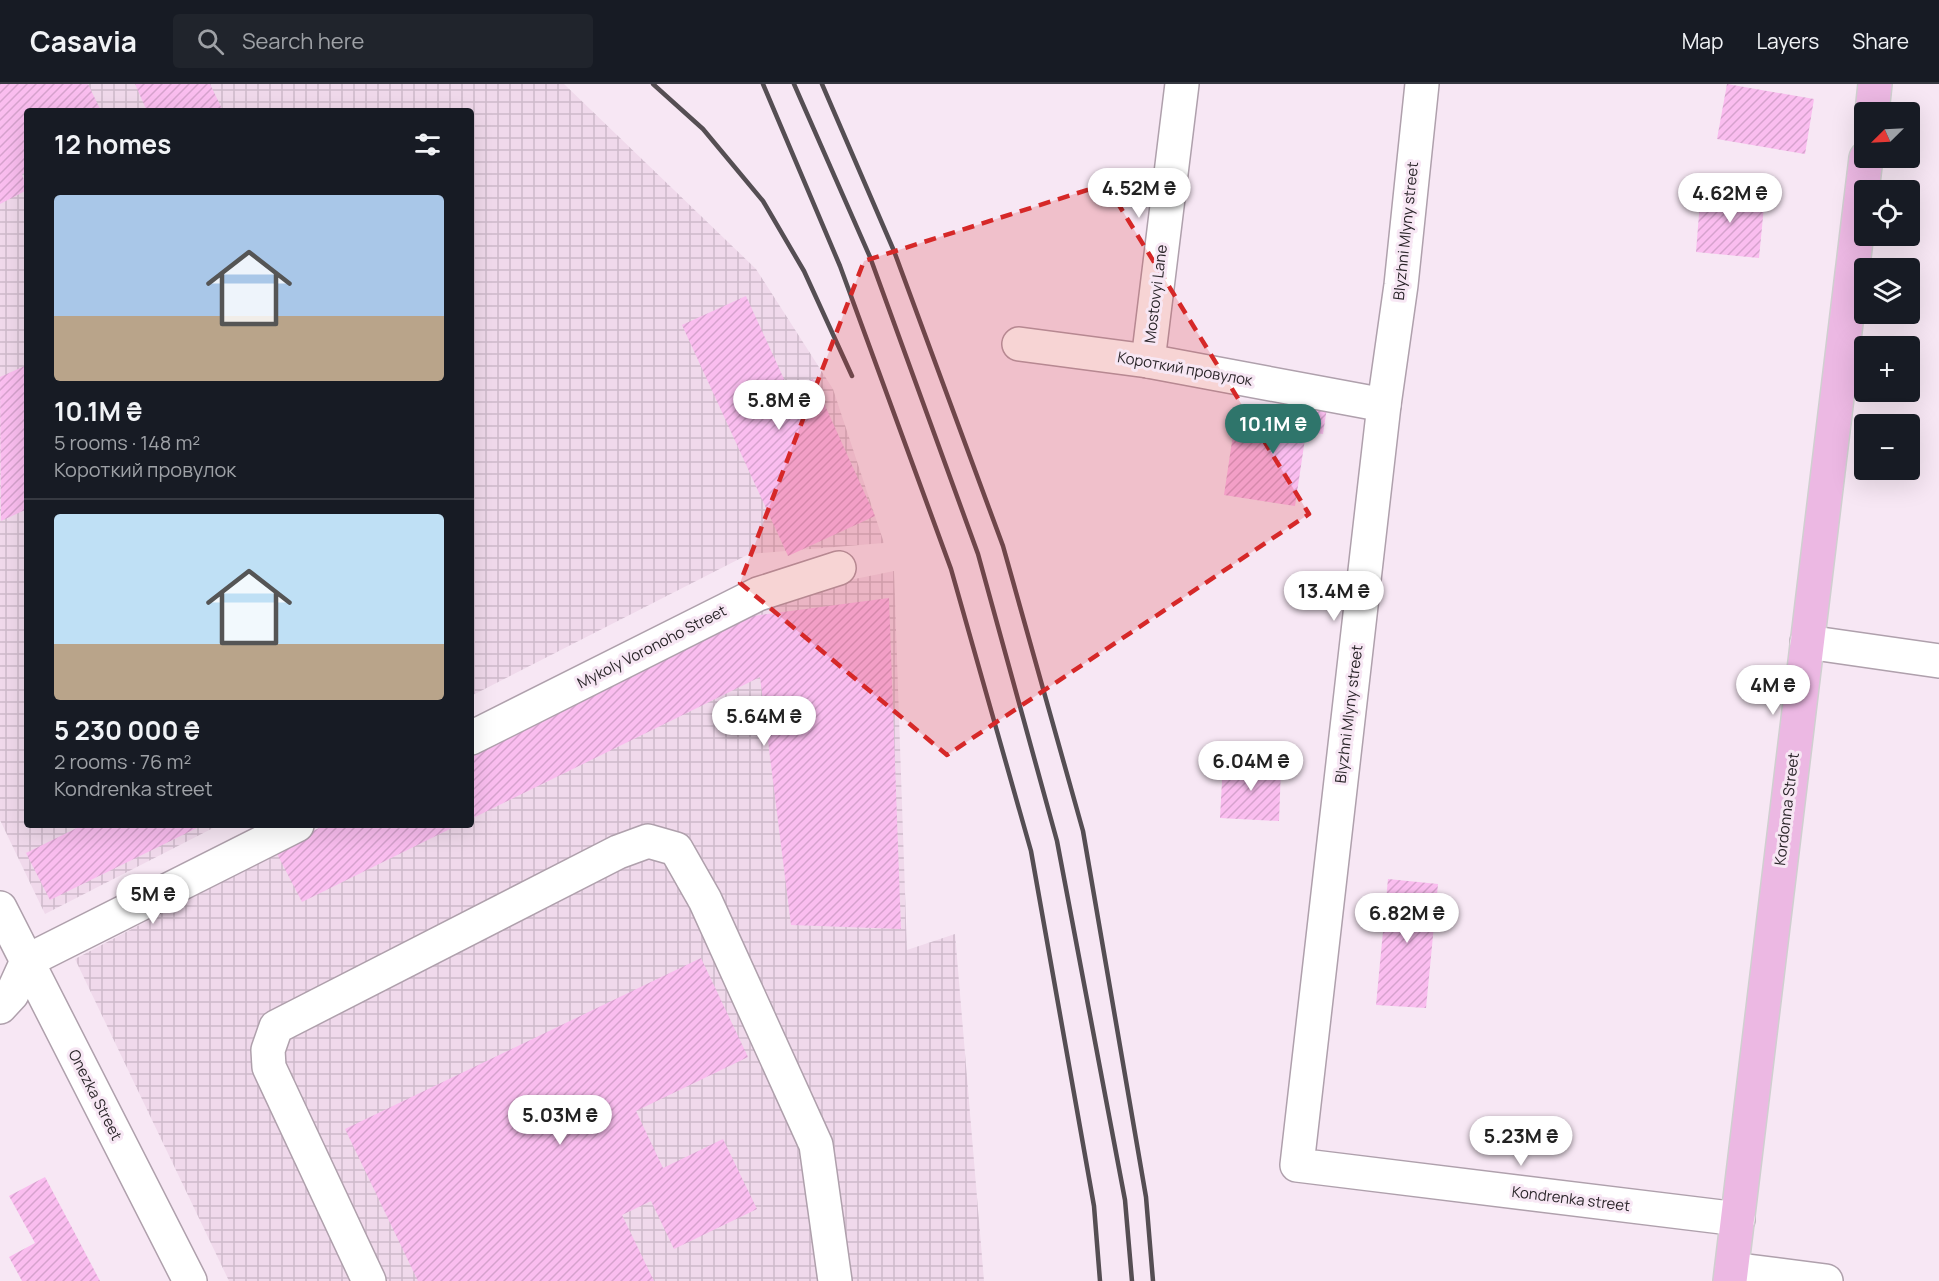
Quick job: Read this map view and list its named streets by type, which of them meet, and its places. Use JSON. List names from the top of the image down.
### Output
{
  "streets": {
    "main road": ["Kordonna Street"],
    "street": [
      "Blyzhni Mlyny street",
      "Mostovyi Lane",
      "Короткий провулок",
      "Mykoly Voronoho Street",
      "Onezka Street",
      "Kondrenka street"
    ]
  },
  "crossings": [
    ["Blyzhni Mlyny street", "Короткий провулок"],
    ["Blyzhni Mlyny street", "Kondrenka street"],
    ["Mostovyi Lane", "Короткий провулок"],
    ["Kordonna Street", "Kondrenka street"]
  ],
  "north": "bottom left",
  "page": {
    "header": "Casavia",
    "search": "Search here",
    "nav": ["Map", "Layers", "Share"],
    "map_buttons": ["+", "−"],
    "heading": "12 homes",
    "price": [
      "4.52M ₴",
      "4.62M ₴",
      "5.8M ₴",
      "10.1M ₴",
      "13.4M ₴",
      "4M ₴",
      "5.64M ₴",
      "6.04M ₴",
      "5M ₴",
      "6.82M ₴",
      "5.03M ₴",
      "5.23M ₴"
    ],
    "list": [
      {
        "name": "10.1M ₴",
        "note": "5 rooms · 148 m² · Короткий провулок"
      },
      {
        "name": "5 230 000 ₴",
        "note": "2 rooms · 76 m² · Kondrenka street"
      }
    ]
  }
}
